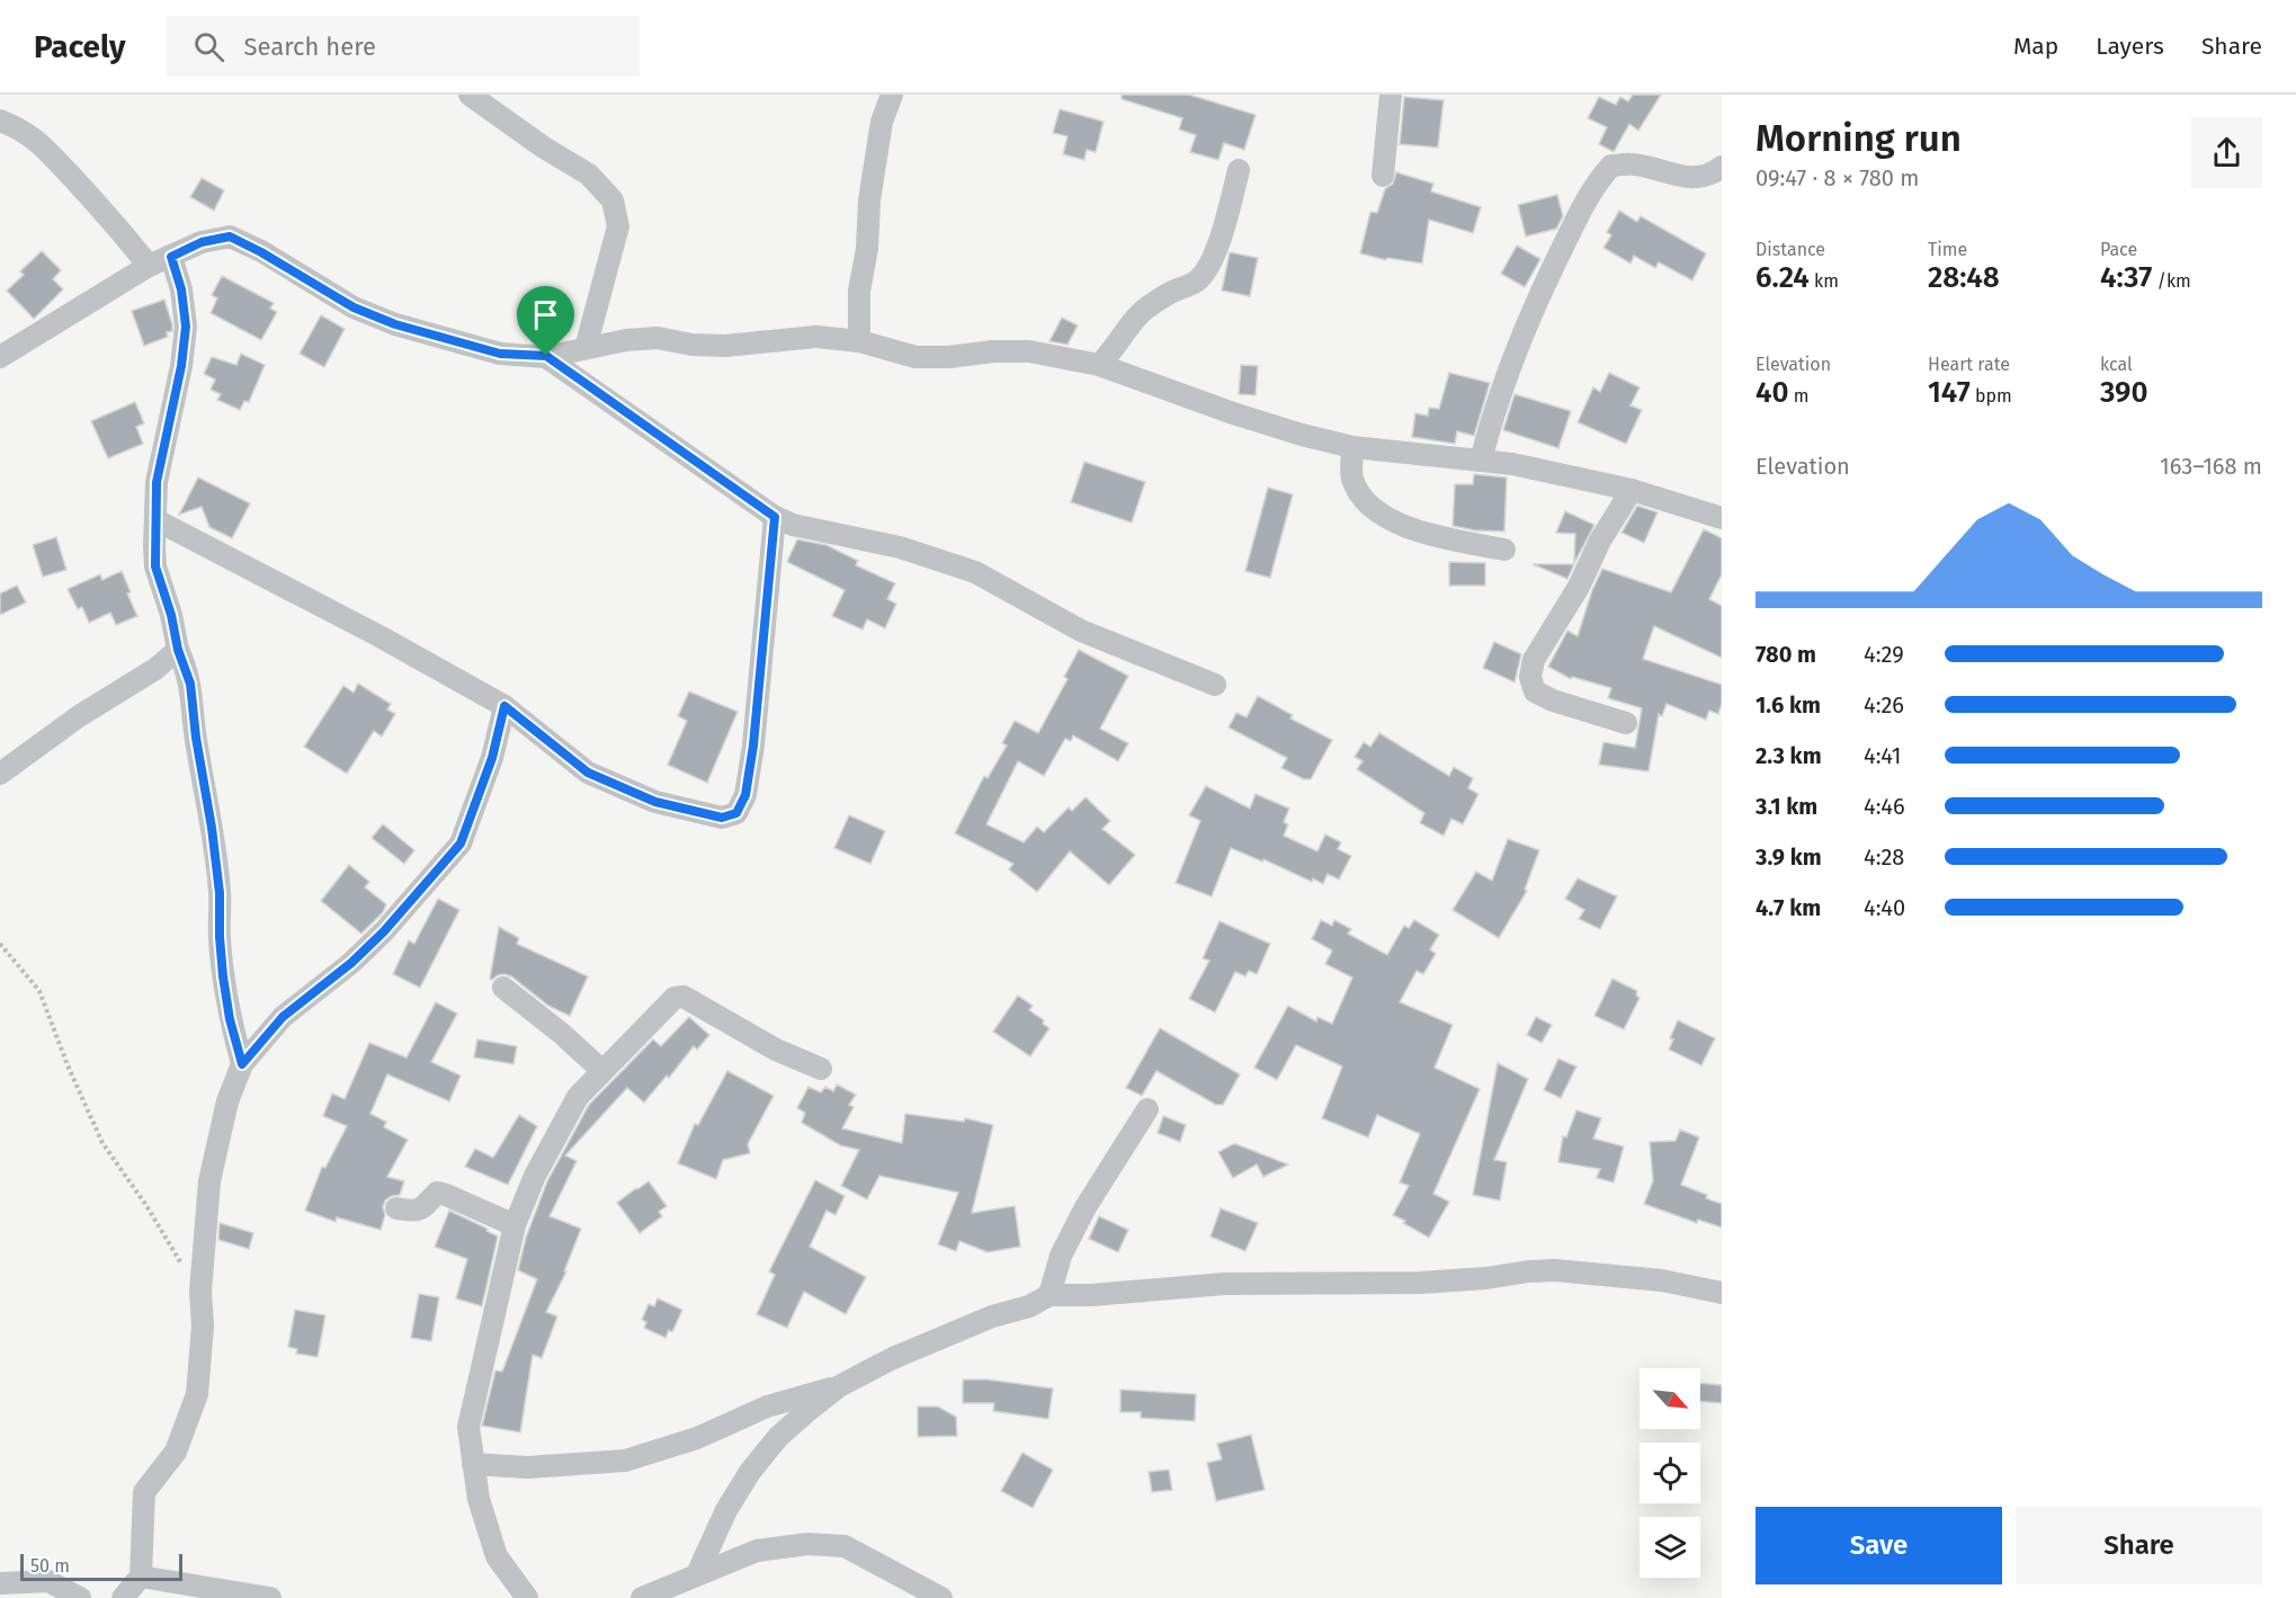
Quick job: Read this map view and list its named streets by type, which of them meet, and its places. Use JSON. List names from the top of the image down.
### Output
{
  "scale_bar": "50 m",
  "north": "bottom right",
  "page": {
    "header": "Pacely",
    "search": "Search here",
    "nav": ["Map", "Layers", "Share"],
    "heading": ["Morning run", "09:47 · 8 × 780 m"],
    "stats": [
      ["Distance", "6.24 km"],
      ["Time", "28:48"],
      ["Pace", "4:37 /km"],
      ["Elevation", "40 m"],
      ["Heart rate", "147 bpm"],
      ["kcal", "390"]
    ],
    "chart": ["Elevation", "163–168 m"],
    "list": [
      {
        "name": "780 m",
        "note": "4:29"
      },
      {
        "name": "1.6 km",
        "note": "4:26"
      },
      {
        "name": "2.3 km",
        "note": "4:41"
      },
      {
        "name": "3.1 km",
        "note": "4:46"
      },
      {
        "name": "3.9 km",
        "note": "4:28"
      },
      {
        "name": "4.7 km",
        "note": "4:40"
      }
    ],
    "buttons": ["Save", "Share"],
    "scale": "50 m"
  }
}
